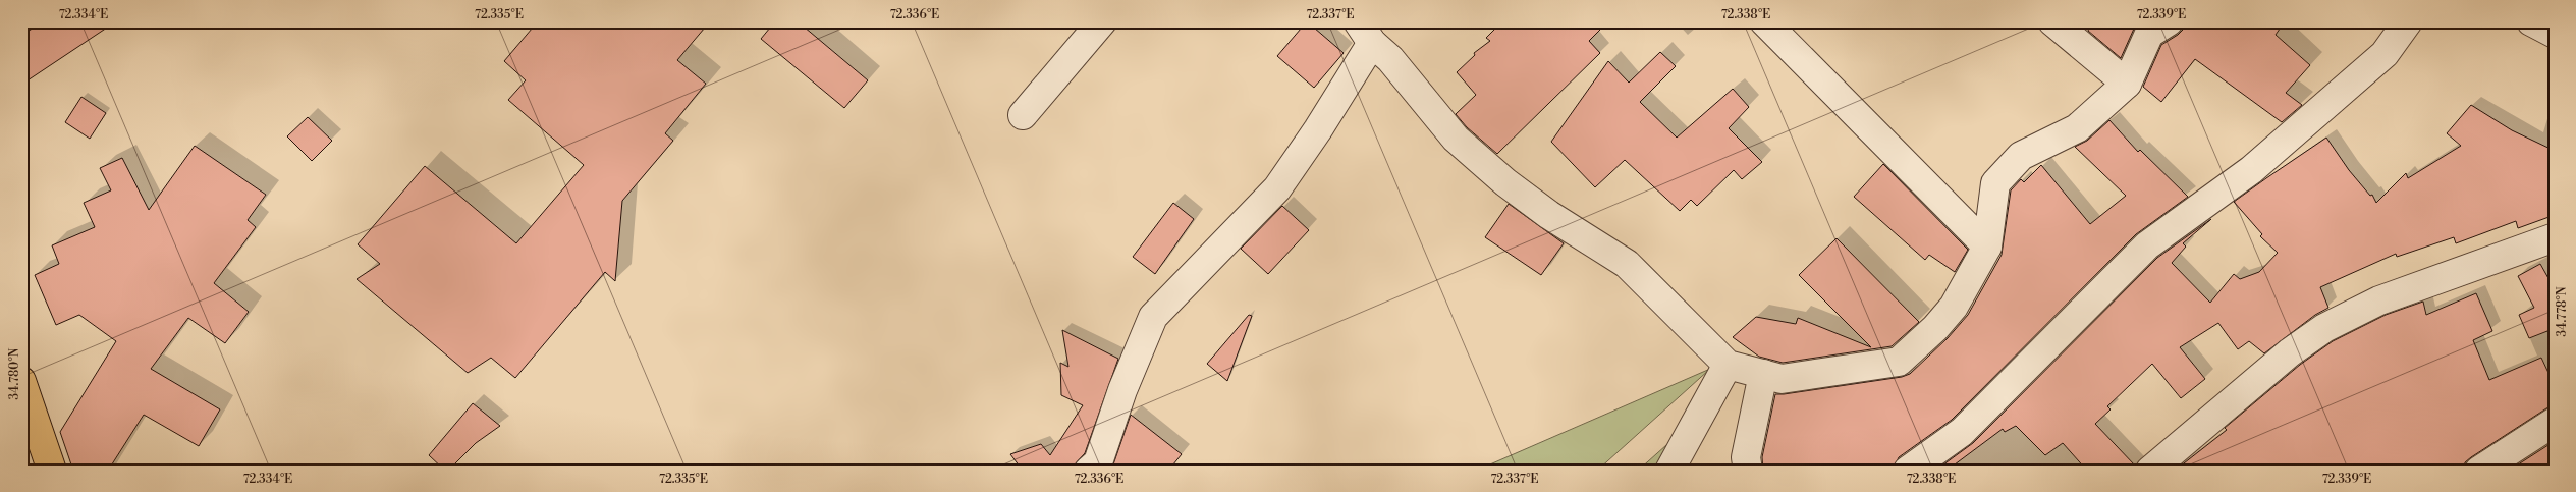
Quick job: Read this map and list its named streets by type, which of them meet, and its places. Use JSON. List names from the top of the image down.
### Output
{
  "coordinates": [
    "72.334°E",
    "72.335°E",
    "72.336°E",
    "72.337°E",
    "72.338°E",
    "72.339°E",
    "34.778°N",
    "34.780°N"
  ]
}
